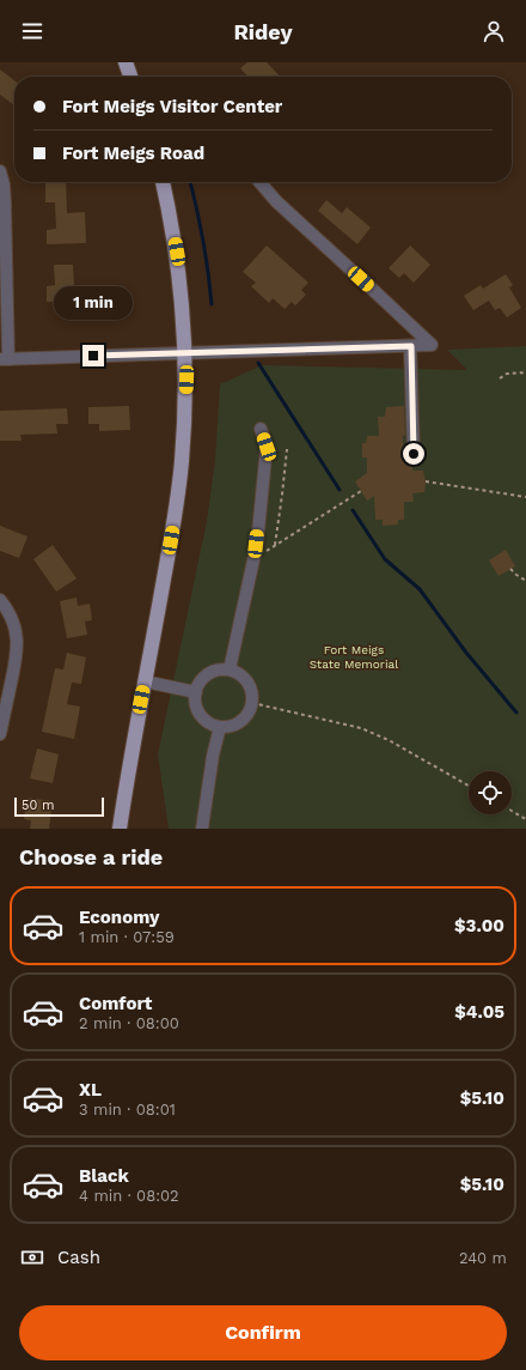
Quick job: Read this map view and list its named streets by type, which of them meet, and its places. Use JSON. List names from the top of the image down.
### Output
{
  "parks": ["Fort Meigs State Memorial"],
  "scale_bar": "50 m",
  "page": {
    "header": "Ridey",
    "banner": ["Fort Meigs Visitor Center", "Fort Meigs Road"],
    "bubble": "1 min",
    "scale": "50 m",
    "heading": "Choose a ride",
    "list": [
      {
        "name": "Economy",
        "note": "1 min · 07:59",
        "value": "$3.00"
      },
      {
        "name": "Comfort",
        "note": "2 min · 08:00",
        "value": "$4.05"
      },
      {
        "name": "XL",
        "note": "3 min · 08:01",
        "value": "$5.10"
      },
      {
        "name": "Black",
        "note": "4 min · 08:02",
        "value": "$5.10"
      }
    ],
    "pay": ["Cash", "240 m"],
    "buttons": "Confirm"
  }
}
